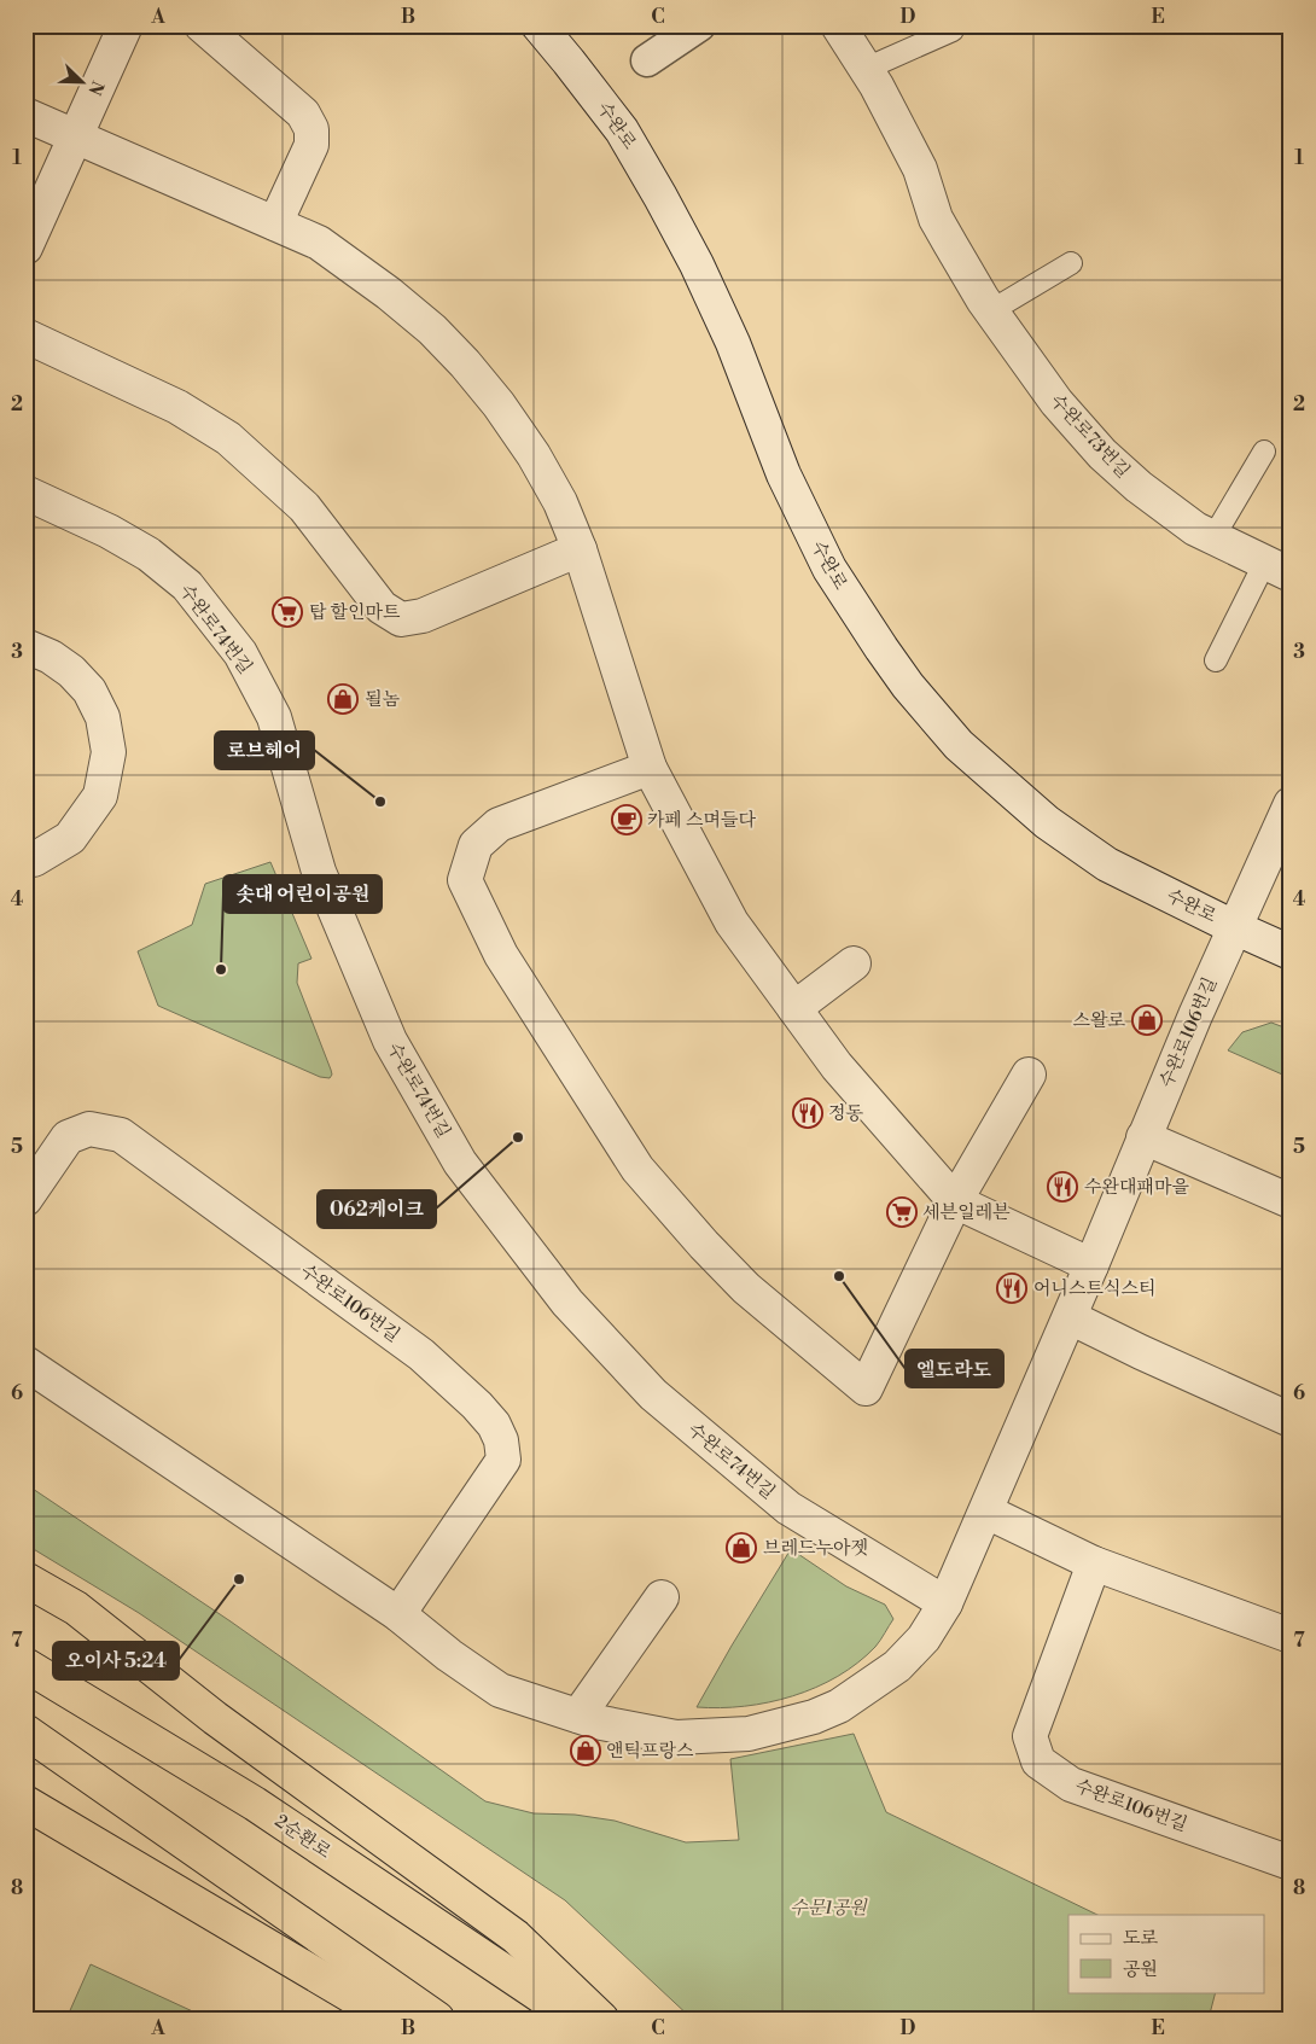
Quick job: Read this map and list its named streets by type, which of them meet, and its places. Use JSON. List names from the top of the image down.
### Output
{
  "streets": {
    "highway": ["2순환로"],
    "street": [
      "수완로",
      "수완로73번길",
      "수완로74번길",
      "수완로106번길"
    ]
  },
  "crossings": [
    ["수완로", "수완로106번길"],
    ["수완로74번길", "수완로106번길"]
  ],
  "parks": ["수문1공원"],
  "places": {
    "supermarket": ["탑 할인마트", "세븐일레븐"],
    "shop": [
      "될놈",
      "스왈로",
      "브레드누아젯",
      "앤틱프랑스"
    ],
    "other": [
      "로브헤어",
      "솟대 어린이공원",
      "062케이크",
      "엘도라도",
      "오이사 5:24"
    ],
    "cafe": ["카페 스며들다"],
    "restaurant": ["정동", "수완대패마을", "어니스트식스티"]
  },
  "legend": ["도로", "공원"],
  "north": "bottom right",
  "grid": {
    "columns": [
      "A",
      "B",
      "C",
      "D",
      "E"
    ],
    "rows": [
      "1",
      "2",
      "3",
      "4",
      "5",
      "6",
      "7",
      "8"
    ]
  }
}
